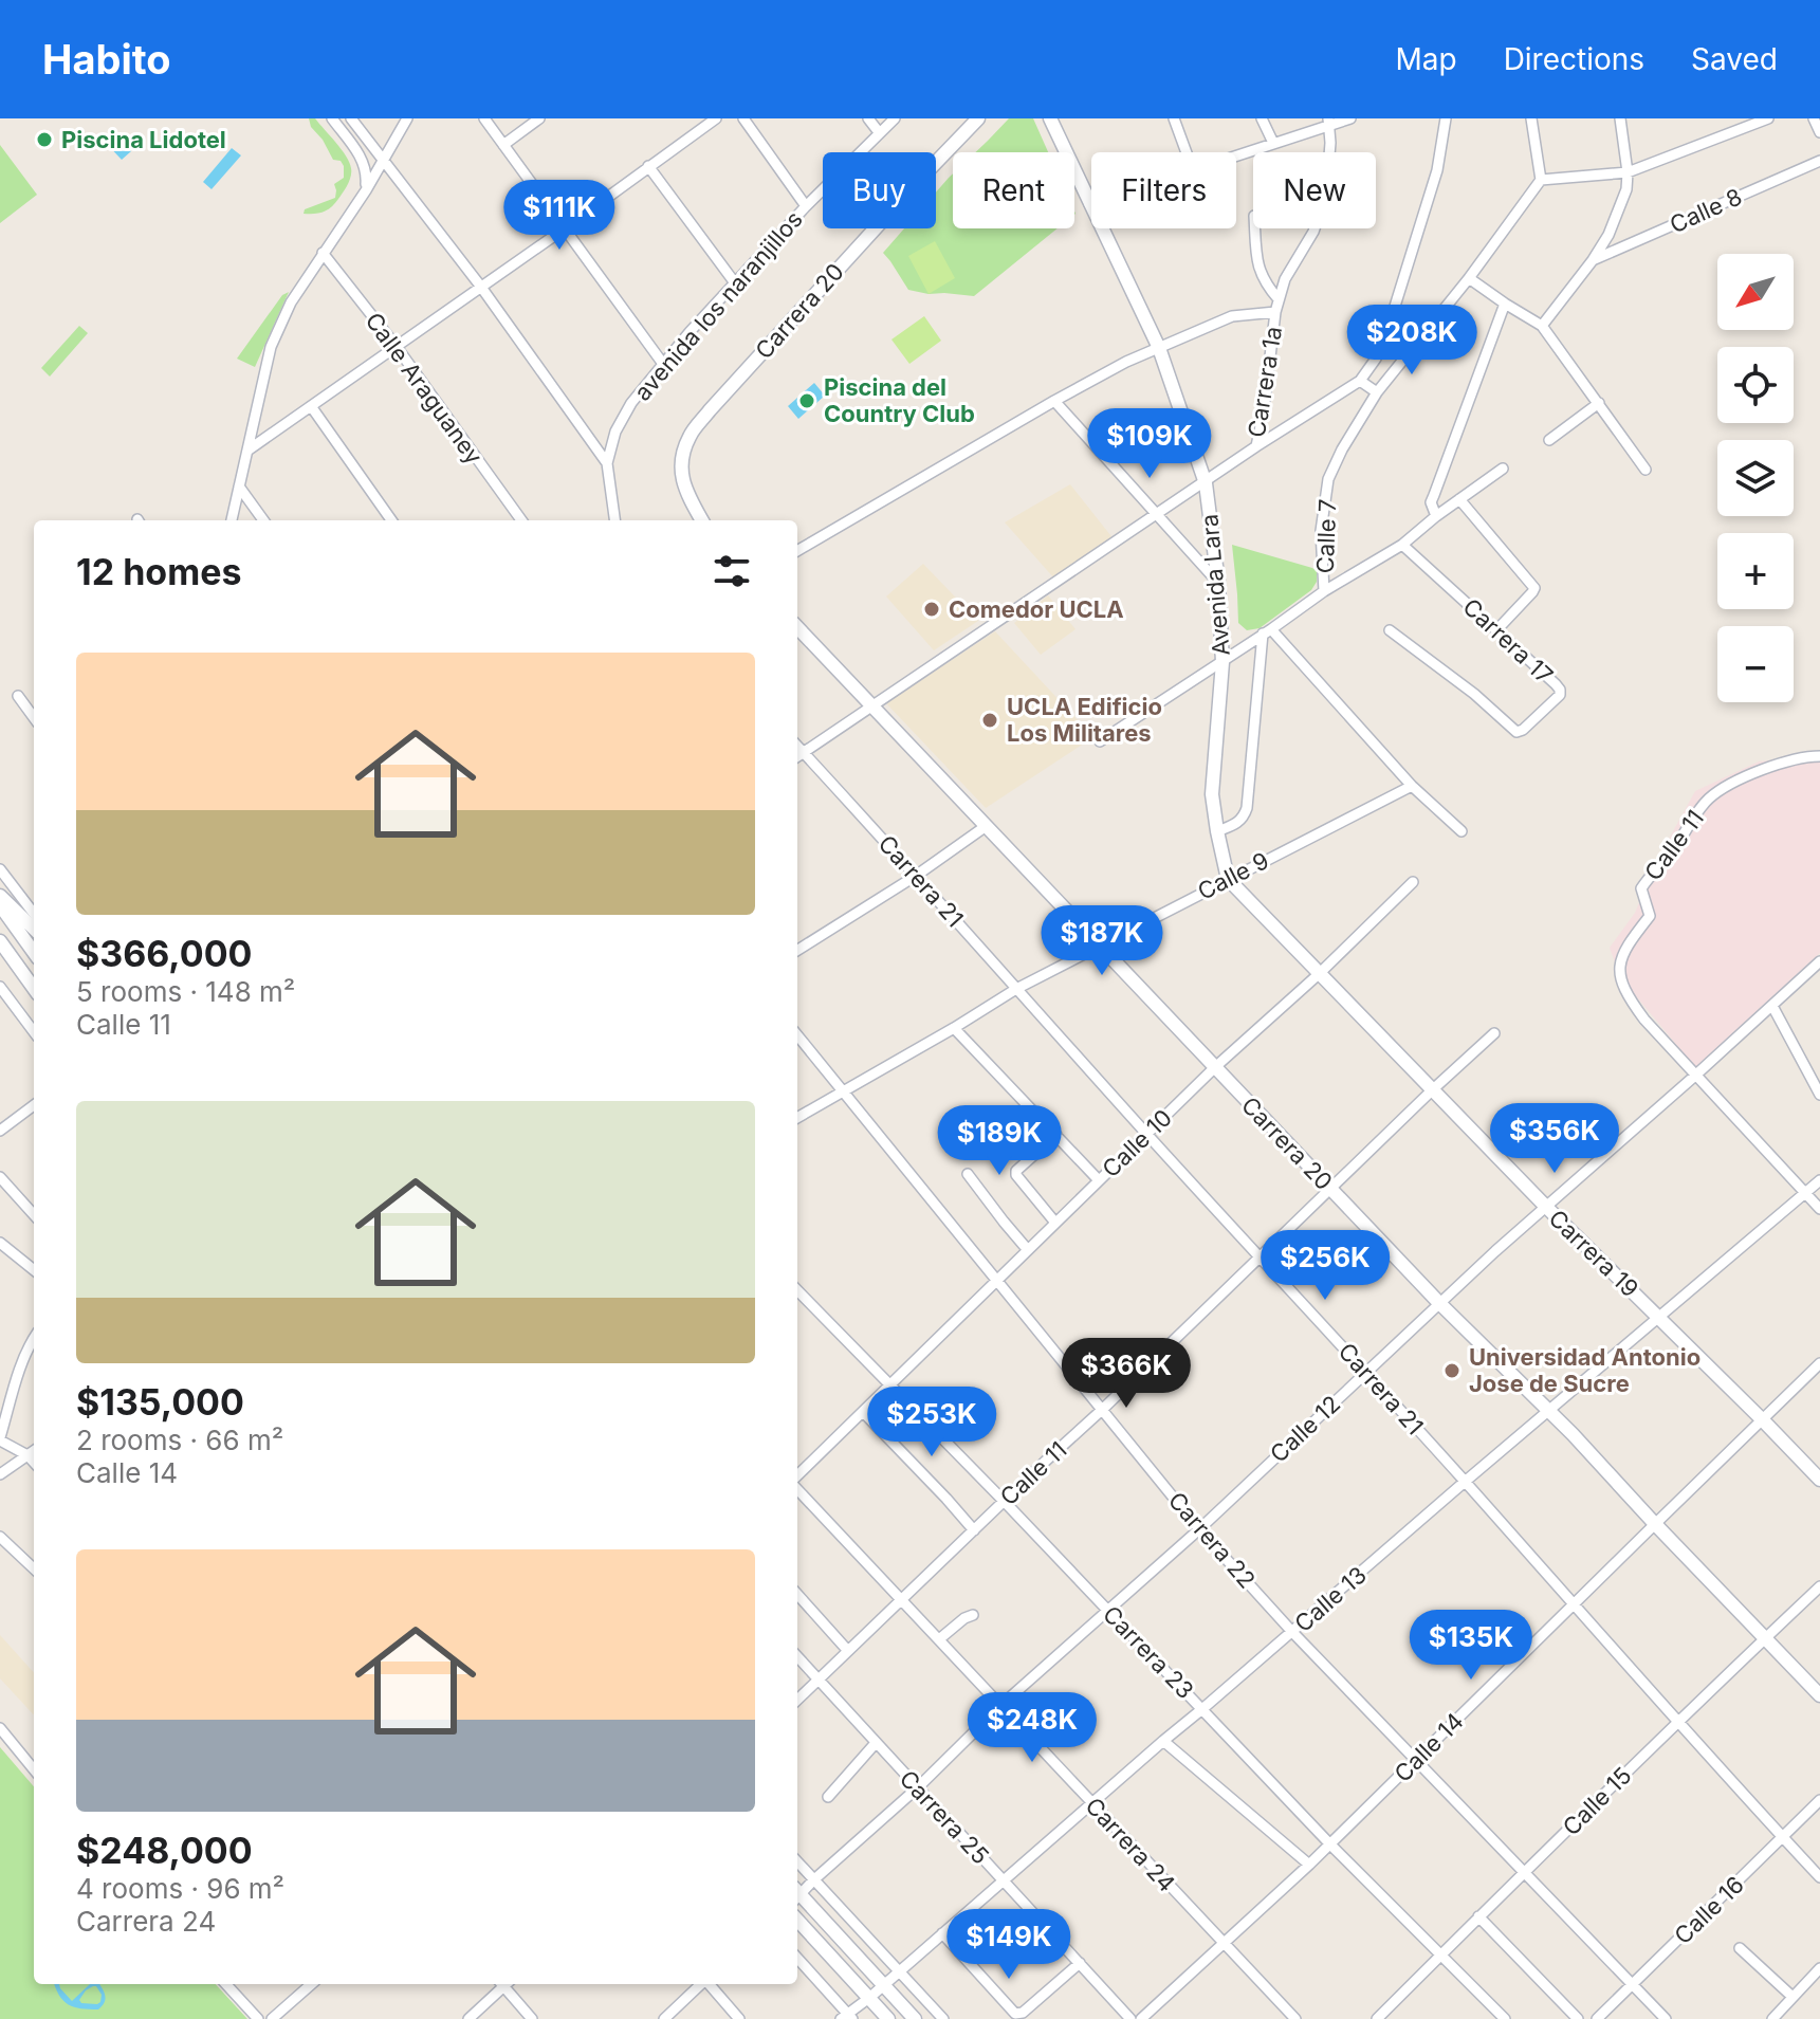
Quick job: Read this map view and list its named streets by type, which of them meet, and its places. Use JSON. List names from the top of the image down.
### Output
{
  "streets": {
    "street": [
      "Calle 8",
      "avenida los naranjillos",
      "Carrera 20",
      "Carrera 1a",
      "Calle Araguaney",
      "Calle 7",
      "Avenida Lara",
      "Carrera 17",
      "Calle 11",
      "Calle 9",
      "Carrera 21",
      "Calle 10",
      "Carrera 19",
      "Calle 12",
      "Carrera 22",
      "Calle 13",
      "Carrera 23",
      "Calle 14",
      "Calle 15",
      "Carrera 25",
      "Carrera 24",
      "Calle 16"
    ]
  },
  "crossings": [
    ["Carrera 20", "Carrera 1a"],
    ["Carrera 20", "Calle 11"],
    ["Carrera 20", "Calle 9"],
    ["Carrera 20", "Calle 10"],
    ["Carrera 20", "Calle 12"],
    ["Carrera 20", "Calle 13"],
    ["Carrera 20", "Calle 14"],
    ["Carrera 20", "Calle 15"],
    ["Carrera 1a", "Avenida Lara"],
    ["Carrera 1a", "Carrera 21"],
    ["Avenida Lara", "Calle 9"],
    ["Avenida Lara", "Carrera 19"],
    ["Calle 11", "Carrera 21"],
    ["Calle 11", "Carrera 19"],
    ["Calle 11", "Calle 12"],
    ["Calle 11", "Carrera 22"],
    ["Calle 11", "Carrera 23"],
    ["Calle 11", "Carrera 25"],
    ["Calle 11", "Carrera 24"],
    ["Calle 9", "Carrera 21"],
    ["Calle 9", "Carrera 19"],
    ["Calle 9", "Carrera 22"],
    ["Carrera 21", "Calle 10"],
    ["Carrera 21", "Calle 12"],
    ["Carrera 21", "Calle 13"],
    ["Carrera 21", "Calle 14"],
    ["Carrera 21", "Calle 15"],
    ["Carrera 21", "Calle 16"],
    ["Calle 10", "Carrera 19"],
    ["Calle 10", "Carrera 22"],
    ["Calle 10", "Carrera 23"],
    ["Carrera 19", "Calle 12"],
    ["Carrera 19", "Calle 13"],
    ["Carrera 19", "Calle 14"],
    ["Calle 12", "Carrera 22"],
    ["Calle 12", "Carrera 23"],
    ["Calle 12", "Carrera 25"],
    ["Calle 12", "Carrera 24"],
    ["Carrera 22", "Calle 13"],
    ["Carrera 22", "Calle 14"],
    ["Carrera 22", "Calle 15"],
    ["Carrera 22", "Calle 16"],
    ["Calle 13", "Carrera 23"],
    ["Calle 13", "Carrera 25"],
    ["Calle 13", "Carrera 24"],
    ["Carrera 23", "Calle 14"],
    ["Carrera 23", "Calle 15"],
    ["Calle 14", "Carrera 24"]
  ],
  "places": [
    "Piscina Lidotel",
    "Piscina del Country Club",
    "Comedor UCLA",
    "UCLA Edificio Los Militares",
    "Universidad Antonio Jose de Sucre"
  ],
  "north": "bottom left",
  "page": {
    "header": "Habito",
    "nav": ["Map", "Directions", "Saved"],
    "chip": [
      "Buy",
      "Rent",
      "Filters",
      "New"
    ],
    "price": [
      "$111K",
      "$208K",
      "$109K",
      "$187K",
      "$356K",
      "$189K",
      "$256K",
      "$366K",
      "$253K",
      "$135K",
      "$248K",
      "$149K"
    ],
    "map_buttons": ["+", "−"],
    "heading": "12 homes",
    "list": [
      {
        "name": "$366,000",
        "note": "5 rooms · 148 m² · Calle 11"
      },
      {
        "name": "$135,000",
        "note": "2 rooms · 66 m² · Calle 14"
      },
      {
        "name": "$248,000",
        "note": "4 rooms · 96 m² · Carrera 24"
      }
    ]
  }
}
